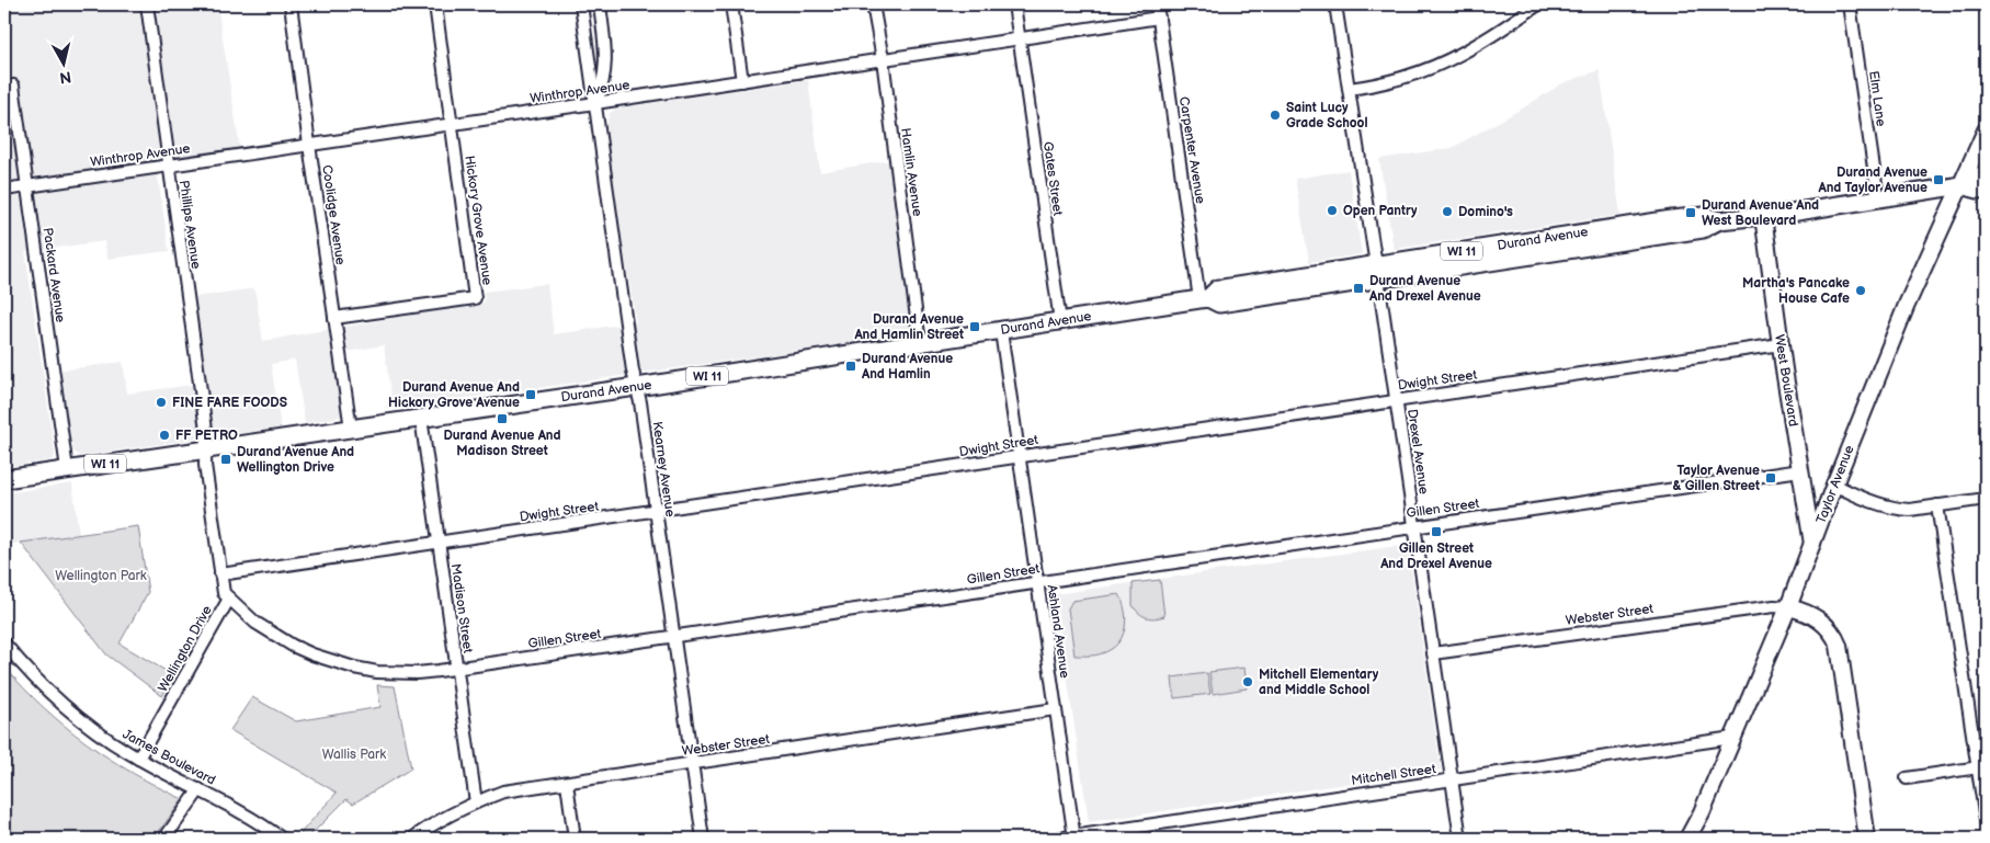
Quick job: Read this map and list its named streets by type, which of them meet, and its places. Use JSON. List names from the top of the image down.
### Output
{
  "streets": {
    "main road": ["Durand Avenue", "WI 11"],
    "street": [
      "Winthrop Avenue",
      "Elm Lane",
      "Carpenter Avenue",
      "Hamlin Avenue",
      "Gates Street",
      "Coolidge Avenue",
      "Hickory Grove Avenue",
      "Phillips Avenue",
      "Packard Avenue",
      "Dwight Street",
      "West Boulevard",
      "Drexel Avenue",
      "Kearney Avenue",
      "Taylor Avenue",
      "Gillen Street",
      "Madison Street",
      "Webster Street",
      "Ashland Avenue",
      "Wellington Drive",
      "James Boulevard",
      "Mitchell Street"
    ]
  },
  "crossings": [
    ["Winthrop Avenue", "Carpenter Avenue"],
    ["Winthrop Avenue", "Hamlin Avenue"],
    ["Winthrop Avenue", "Gates Street"],
    ["Winthrop Avenue", "Coolidge Avenue"],
    ["Winthrop Avenue", "Hickory Grove Avenue"],
    ["Winthrop Avenue", "Phillips Avenue"],
    ["Winthrop Avenue", "Packard Avenue"],
    ["Winthrop Avenue", "Kearney Avenue"],
    ["Elm Lane", "Durand Avenue"],
    ["Carpenter Avenue", "Durand Avenue"],
    ["Hamlin Avenue", "Durand Avenue"],
    ["Gates Street", "Durand Avenue"],
    ["Coolidge Avenue", "Hickory Grove Avenue"],
    ["Coolidge Avenue", "Durand Avenue"],
    ["Phillips Avenue", "Durand Avenue"],
    ["Phillips Avenue", "Wellington Drive"],
    ["Durand Avenue", "Packard Avenue"],
    ["Durand Avenue", "West Boulevard"],
    ["Durand Avenue", "Drexel Avenue"],
    ["Durand Avenue", "Kearney Avenue"],
    ["Durand Avenue", "Taylor Avenue"],
    ["Durand Avenue", "Madison Street"],
    ["Durand Avenue", "Ashland Avenue"],
    ["Durand Avenue", "Wellington Drive"],
    ["Dwight Street", "West Boulevard"],
    ["Dwight Street", "Drexel Avenue"],
    ["Dwight Street", "Kearney Avenue"],
    ["Dwight Street", "Madison Street"],
    ["Dwight Street", "Ashland Avenue"],
    ["Dwight Street", "Wellington Drive"],
    ["West Boulevard", "Taylor Avenue"],
    ["West Boulevard", "Gillen Street"],
    ["Drexel Avenue", "Gillen Street"],
    ["Drexel Avenue", "Webster Street"],
    ["Drexel Avenue", "Mitchell Street"],
    ["Kearney Avenue", "Gillen Street"],
    ["Kearney Avenue", "Webster Street"],
    ["Taylor Avenue", "Webster Street"],
    ["Taylor Avenue", "Mitchell Street"],
    ["Gillen Street", "Madison Street"],
    ["Gillen Street", "Ashland Avenue"],
    ["Gillen Street", "Wellington Drive"],
    ["Madison Street", "Webster Street"],
    ["Webster Street", "Ashland Avenue"],
    ["Ashland Avenue", "Mitchell Street"],
    ["Wellington Drive", "James Boulevard"]
  ],
  "parks": ["Wellington Park", "Wallis Park"],
  "places": {
    "other": [
      "Saint Lucy Grade School",
      "Open Pantry",
      "Domino's",
      "Martha's Pancake House Cafe",
      "FINE FARE FOODS",
      "FF PETRO",
      "Mitchell Elementary and Middle School"
    ],
    "transit": [
      "Durand Avenue And Taylor Avenue",
      "Durand Avenue And West Boulevard",
      "Durand Avenue And Drexel Avenue",
      "Durand Avenue And Hamlin Street",
      "Durand Avenue And Hamlin",
      "Durand Avenue And Hickory Grove Avenue",
      "Durand Avenue And Madison Street",
      "Durand Avenue And Wellington Drive",
      "Taylor Avenue & Gillen Street",
      "Gillen Street And Drexel Avenue"
    ]
  },
  "north": "bottom"
}
